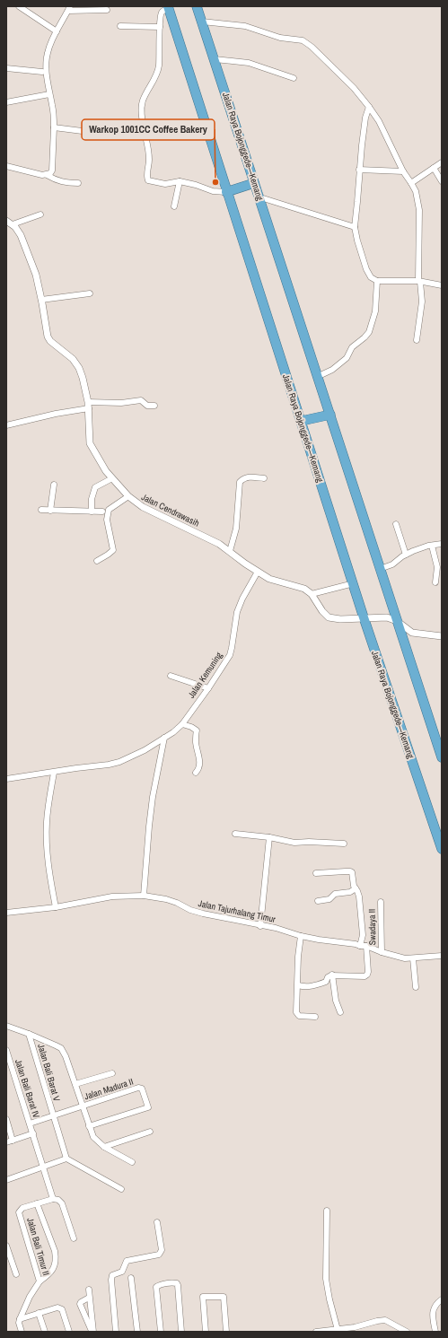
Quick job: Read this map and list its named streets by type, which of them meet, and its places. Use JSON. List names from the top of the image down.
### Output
{
  "streets": {
    "highway": ["Jalan Raya Bojonggede—Kemang"],
    "street": [
      "Jalan Cendrawasih",
      "Jalan Kemuning",
      "Jalan Tajurhalang Timur",
      "Swadaya II",
      "Jalan Bali Barat V",
      "Jalan Bali Barat IV",
      "Jalan Madura II",
      "Jalan Bali Timur II"
    ]
  },
  "crossings": [
    ["Jalan Raya Bojonggede—Kemang", "Jalan Cendrawasih"],
    ["Jalan Cendrawasih", "Jalan Kemuning"],
    ["Jalan Tajurhalang Timur", "Swadaya II"],
    ["Jalan Bali Barat IV", "Jalan Bali Timur II"]
  ],
  "places": ["Warkop 1001CC Coffee Bakery"]
}
